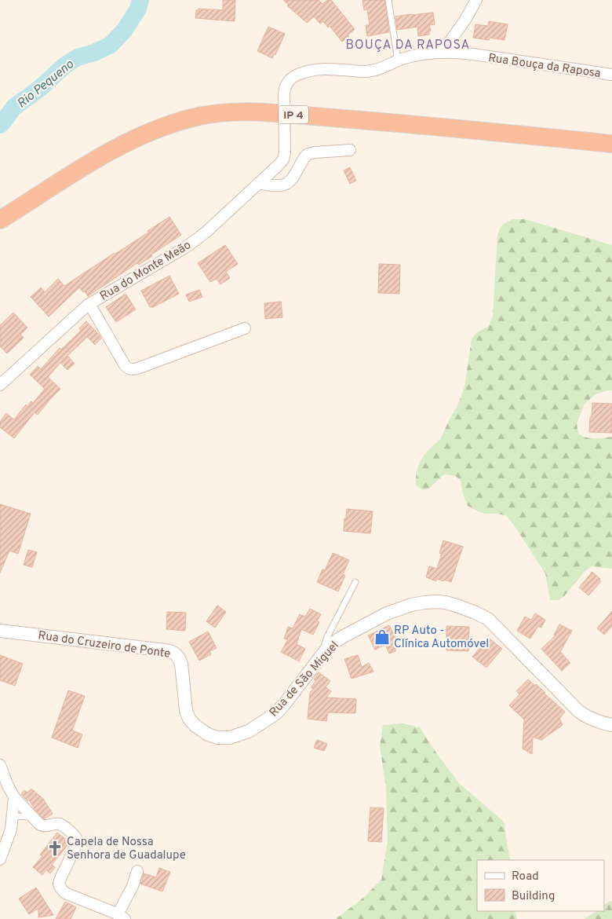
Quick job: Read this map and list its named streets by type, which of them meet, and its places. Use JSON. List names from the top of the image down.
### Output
{
  "streets": {
    "highway": ["IP 4"],
    "street": [
      "Rua Bouça da Raposa",
      "Rua do Monte Meão",
      "Rua do Cruzeiro de Ponte",
      "Rua de São Miguel"
    ]
  },
  "crossings": [
    ["Rua Bouça da Raposa", "Rua do Monte Meão"],
    ["Rua do Cruzeiro de Ponte", "Rua de São Miguel"]
  ],
  "districts": ["BOUÇA DA RAPOSA"],
  "water": ["Rio Pequeno"],
  "places": {
    "shop": ["RP Auto - Clínica Automóvel"],
    "church": ["Capela de Nossa Senhora de Guadalupe"]
  },
  "legend": ["Road", "Building"]
}
